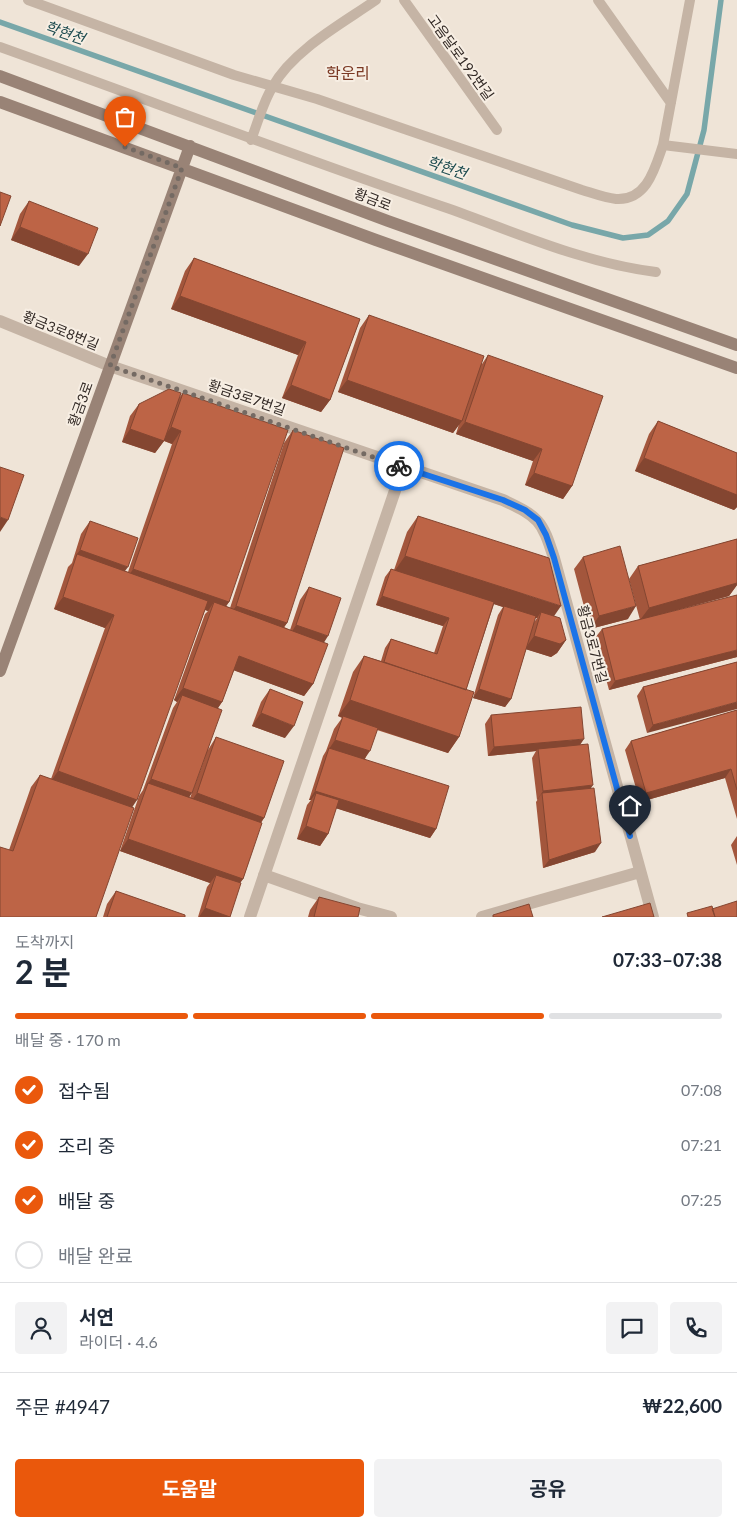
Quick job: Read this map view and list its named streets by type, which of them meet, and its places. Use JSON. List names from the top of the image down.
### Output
{
  "streets": {
    "street": [
      "황금로",
      "황금3로8번길",
      "황금3로7번길",
      "황금3로"
    ],
    "lane": ["고음달로192번길"]
  },
  "crossings": [
    ["황금로", "황금3로"],
    ["황금3로8번길", "황금3로7번길"],
    ["황금3로8번길", "황금3로"],
    ["황금3로7번길", "황금3로"]
  ],
  "districts": ["학운리"],
  "water": ["학현천"],
  "page": {
    "heading": ["2 분", "도착까지", "07:33–07:38"],
    "panel": [
      "서연",
      "라이더 · 4.6",
      "주문 #4947",
      "₩22,600"
    ],
    "bar": "배달 중 · 170 m",
    "list": [
      ["접수됨", "07:08"],
      ["조리 중", "07:21"],
      ["배달 중", "07:25"],
      "배달 완료"
    ],
    "buttons": ["도움말", "공유"]
  }
}
